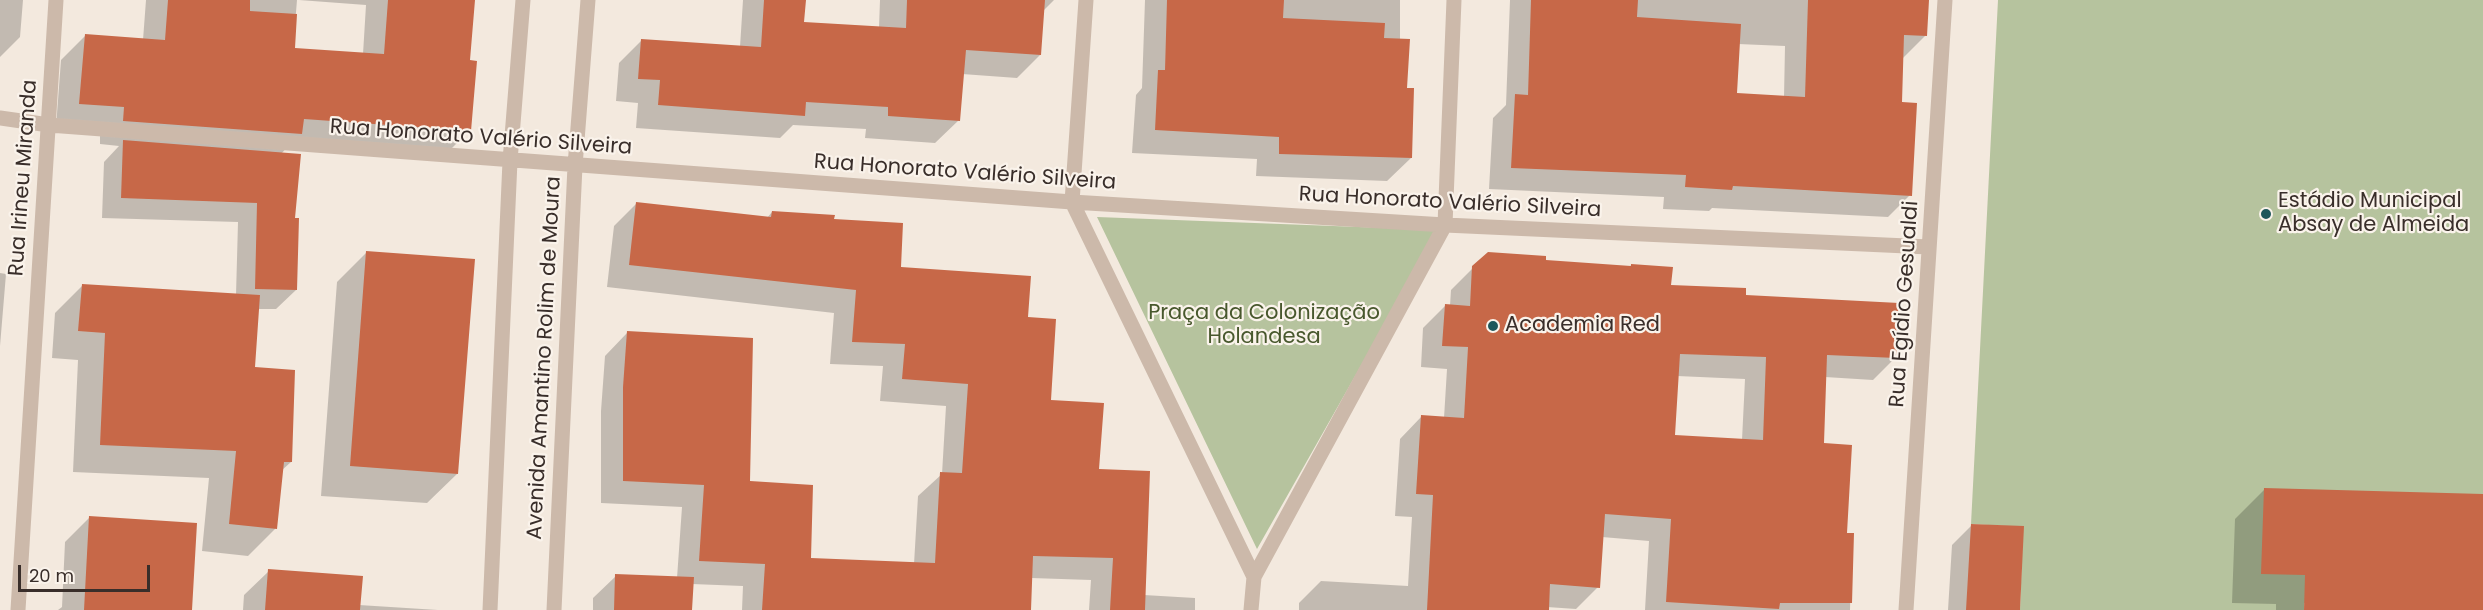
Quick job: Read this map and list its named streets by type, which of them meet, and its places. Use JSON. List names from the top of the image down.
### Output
{
  "streets": {
    "street": [
      "Rua Honorato Valério Silveira",
      "Rua Irineu Miranda",
      "Rua Egídio Gesualdi",
      "Avenida Amantino Rolim de Moura"
    ]
  },
  "crossings": [
    ["Rua Honorato Valério Silveira", "Rua Irineu Miranda"],
    ["Rua Honorato Valério Silveira", "Rua Egídio Gesualdi"],
    ["Rua Honorato Valério Silveira", "Avenida Amantino Rolim de Moura"]
  ],
  "parks": ["Praça da Colonização Holandesa"],
  "places": ["Estádio Municipal Absay de Almeida", "Academia Red"],
  "scale_bar": "20 m"
}
